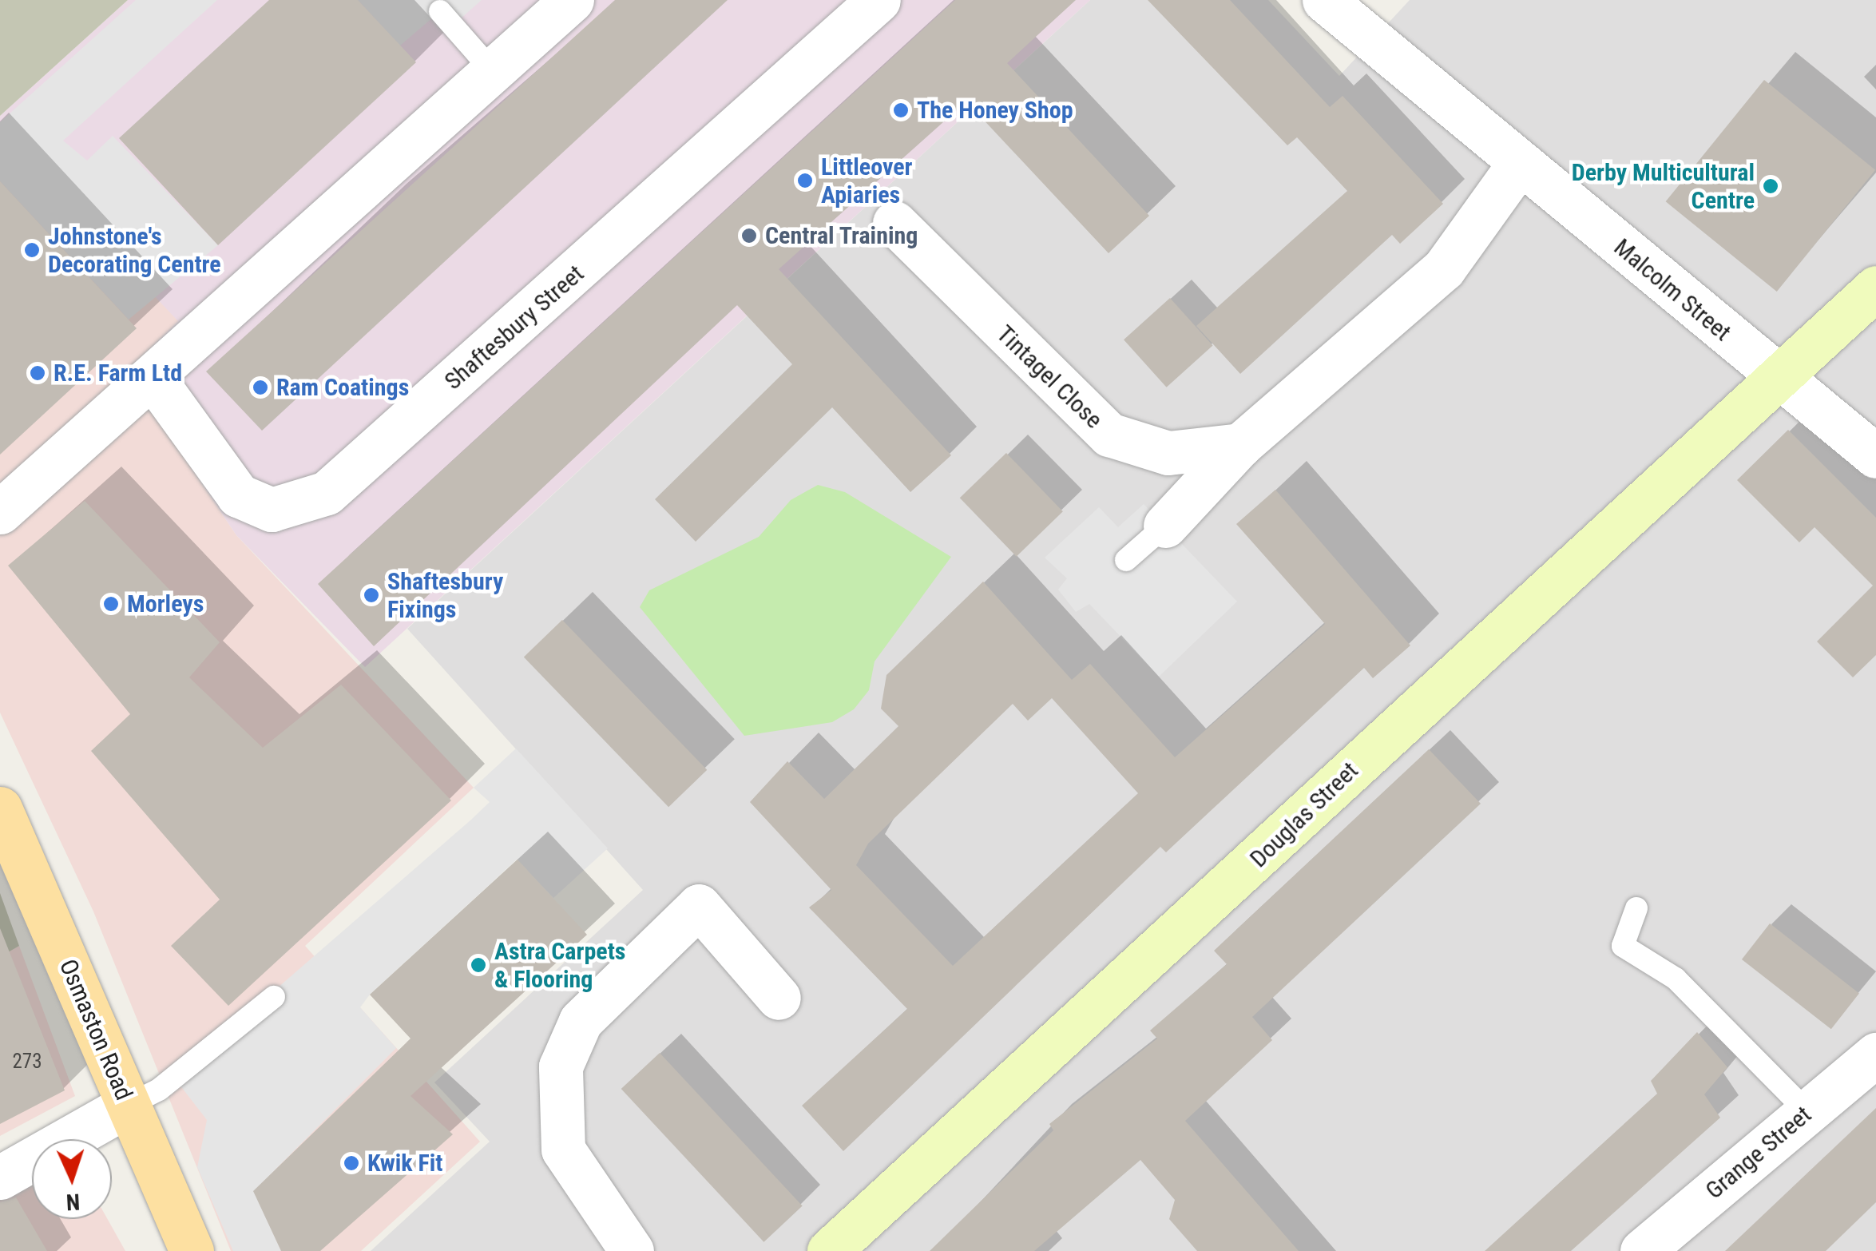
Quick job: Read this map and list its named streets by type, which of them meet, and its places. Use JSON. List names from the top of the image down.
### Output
{
  "streets": {
    "main road": ["Osmaston Road"],
    "street": [
      "Malcolm Street",
      "Shaftesbury Street",
      "Tintagel Close",
      "Douglas Street",
      "Grange Street"
    ]
  },
  "crossings": [
    ["Malcolm Street", "Douglas Street"]
  ],
  "places": [
    "The Honey Shop",
    "Littleover Apiaries",
    "Derby Multicultural Centre",
    "Central Training",
    "Johnstone's Decorating Centre",
    "R.E. Farm Ltd",
    "Ram Coatings",
    "Shaftesbury Fixings",
    "Morleys",
    "Astra Carpets & Flooring",
    "Kwik Fit"
  ],
  "house_numbers": ["273"],
  "north": "bottom"
}
